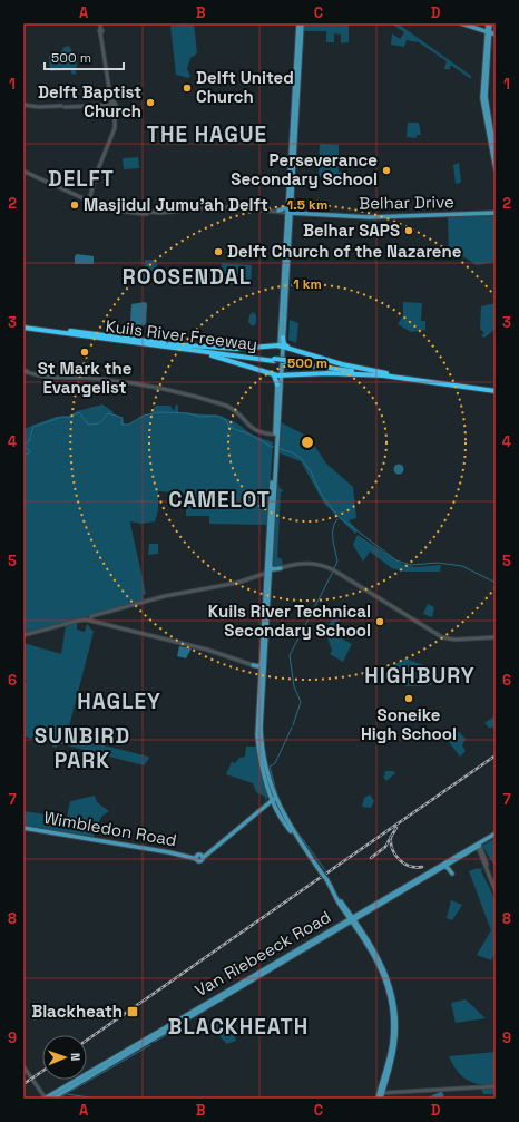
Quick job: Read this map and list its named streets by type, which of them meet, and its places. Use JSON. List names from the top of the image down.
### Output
{
  "streets": {
    "highway": ["Kuils River Freeway"],
    "main road": ["Belhar Drive", "Wimbledon Road", "Van Riebeeck Road"]
  },
  "districts": [
    "THE HAGUE",
    "DELFT",
    "ROOSENDAL",
    "CAMELOT",
    "HIGHBURY",
    "HAGLEY",
    "SUNBIRD PARK",
    "BLACKHEATH"
  ],
  "places": {
    "other": [
      "Delft United Church",
      "Delft Baptist Church",
      "Perseverance Secondary School",
      "Masjidul Jumu'ah Delft",
      "Belhar SAPS",
      "Delft Church of the Nazarene",
      "St Mark the Evangelist",
      "Kuils River Technical Secondary School",
      "Soneike High School"
    ],
    "transit": ["Blackheath"]
  },
  "scale_bar": "500 m",
  "north": "right",
  "grid": {
    "columns": [
      "A",
      "B",
      "C",
      "D"
    ],
    "rows": [
      "1",
      "2",
      "3",
      "4",
      "5",
      "6",
      "7",
      "8",
      "9"
    ]
  },
  "rings": ["1.5 km", "1 km", "500 m"]
}
